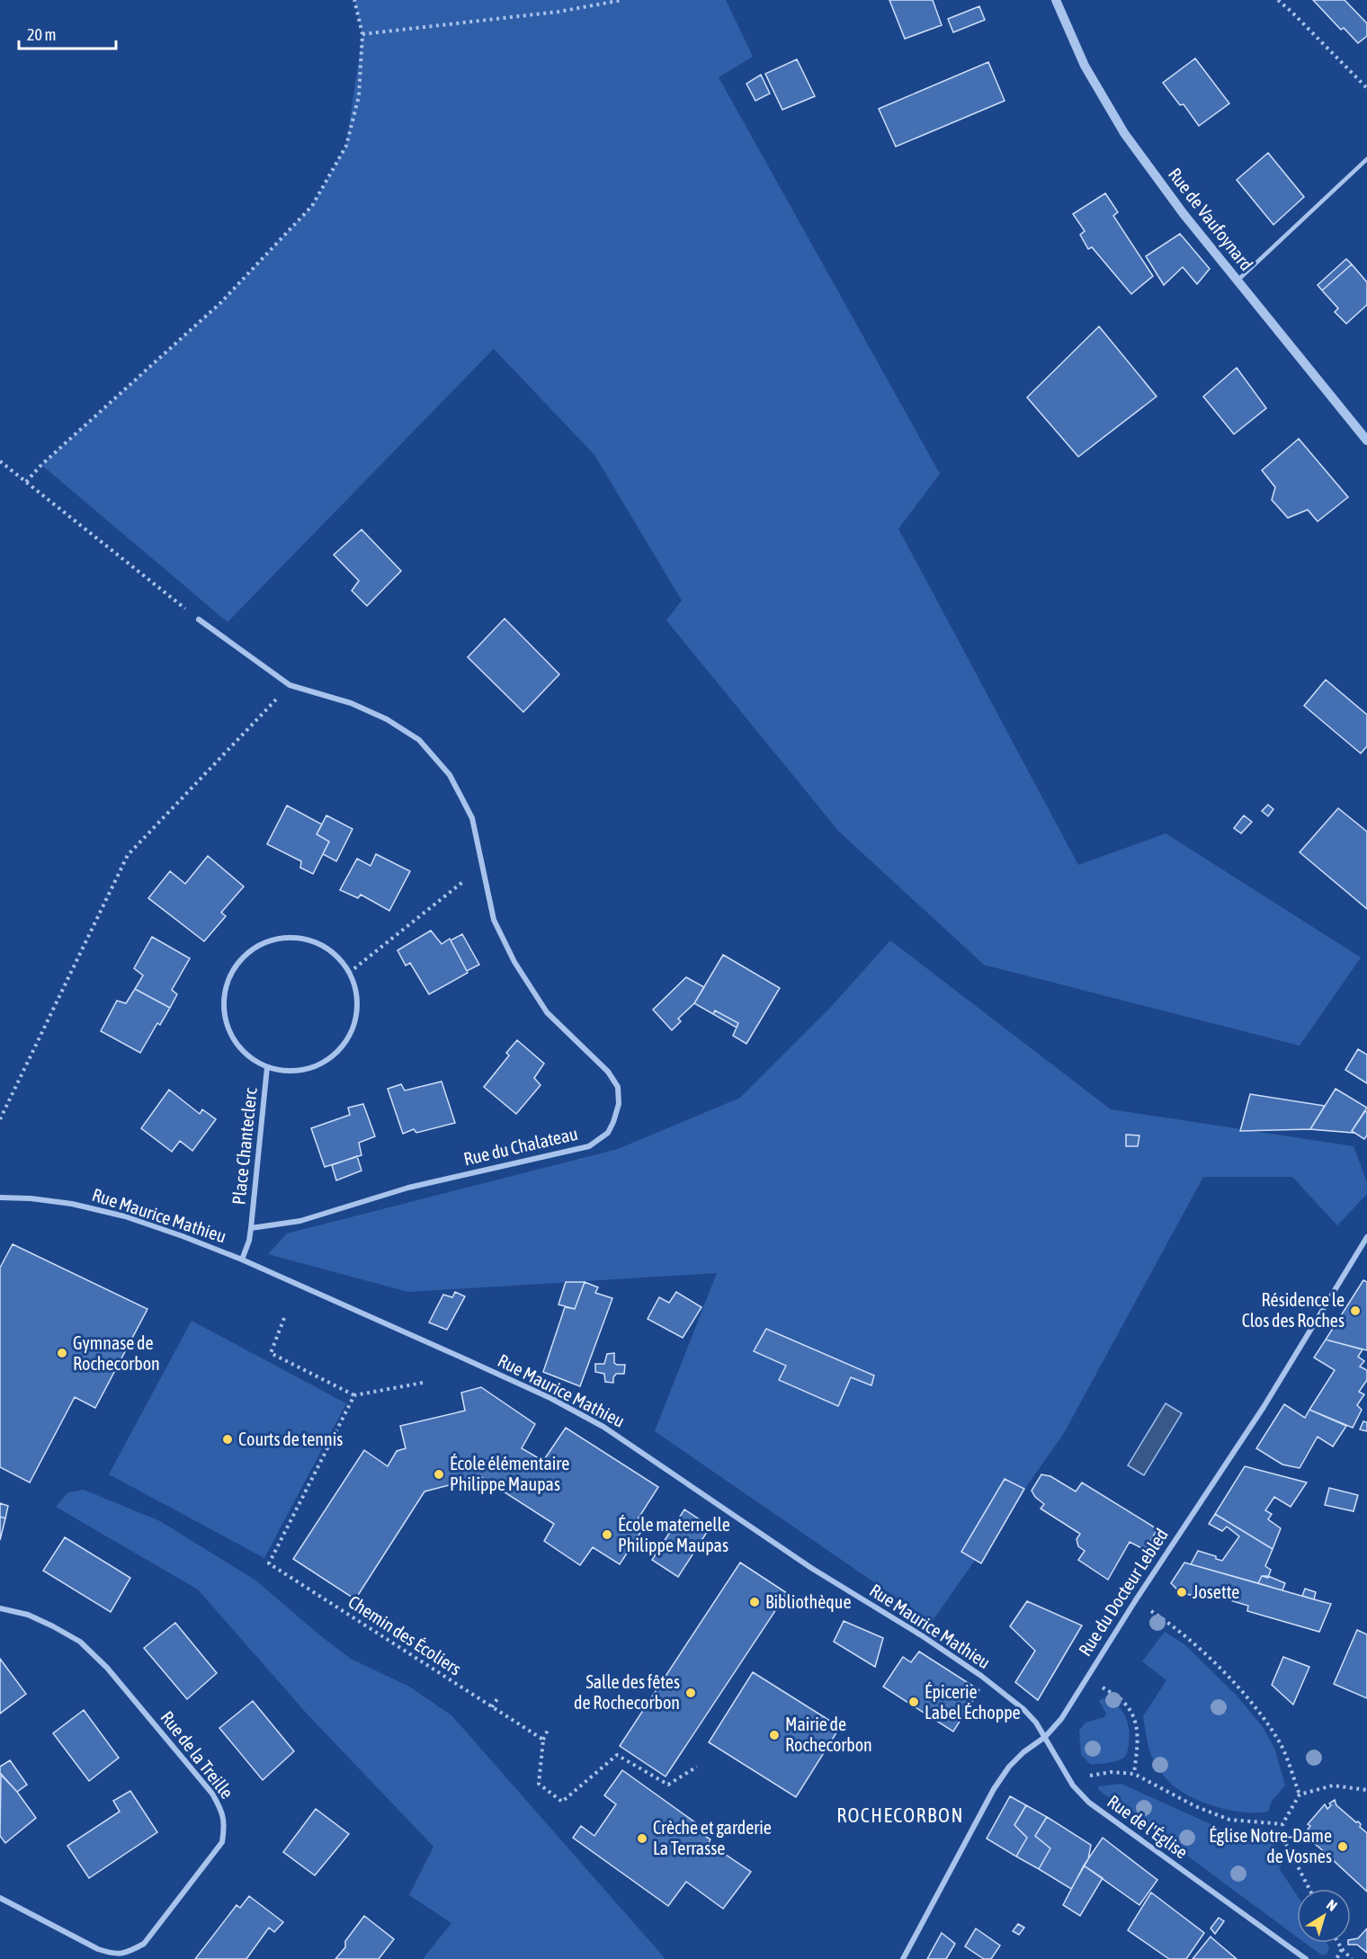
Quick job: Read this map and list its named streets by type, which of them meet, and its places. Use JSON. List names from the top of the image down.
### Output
{
  "streets": {
    "street": [
      "Rue de Vaufoynard",
      "Place Chanteclerc",
      "Rue du Chalateau",
      "Rue Maurice Mathieu",
      "Rue du Docteur Lebled",
      "Rue de la Treille",
      "Rue de l'Église"
    ],
    "path": ["Chemin des Écoliers"]
  },
  "crossings": [
    ["Place Chanteclerc", "Rue du Chalateau"],
    ["Place Chanteclerc", "Rue Maurice Mathieu"],
    ["Rue Maurice Mathieu", "Rue du Docteur Lebled"],
    ["Rue Maurice Mathieu", "Rue de l'Église"],
    ["Rue du Docteur Lebled", "Rue de l'Église"]
  ],
  "districts": ["ROCHECORBON"],
  "places": [
    "Résidence le Clos des Roches",
    "Gymnase de Rochecorbon",
    "Courts de tennis",
    "École élémentaire Philippe Maupas",
    "École maternelle Philippe Maupas",
    "Josette",
    "Bibliothèque",
    "Salle des fêtes de Rochecorbon",
    "Épicerie Label Échoppe",
    "Mairie de Rochecorbon",
    "Crèche et garderie La Terrasse",
    "Église Notre-Dame de Vosnes"
  ],
  "scale_bar": "20 m",
  "north": "top right"
}
